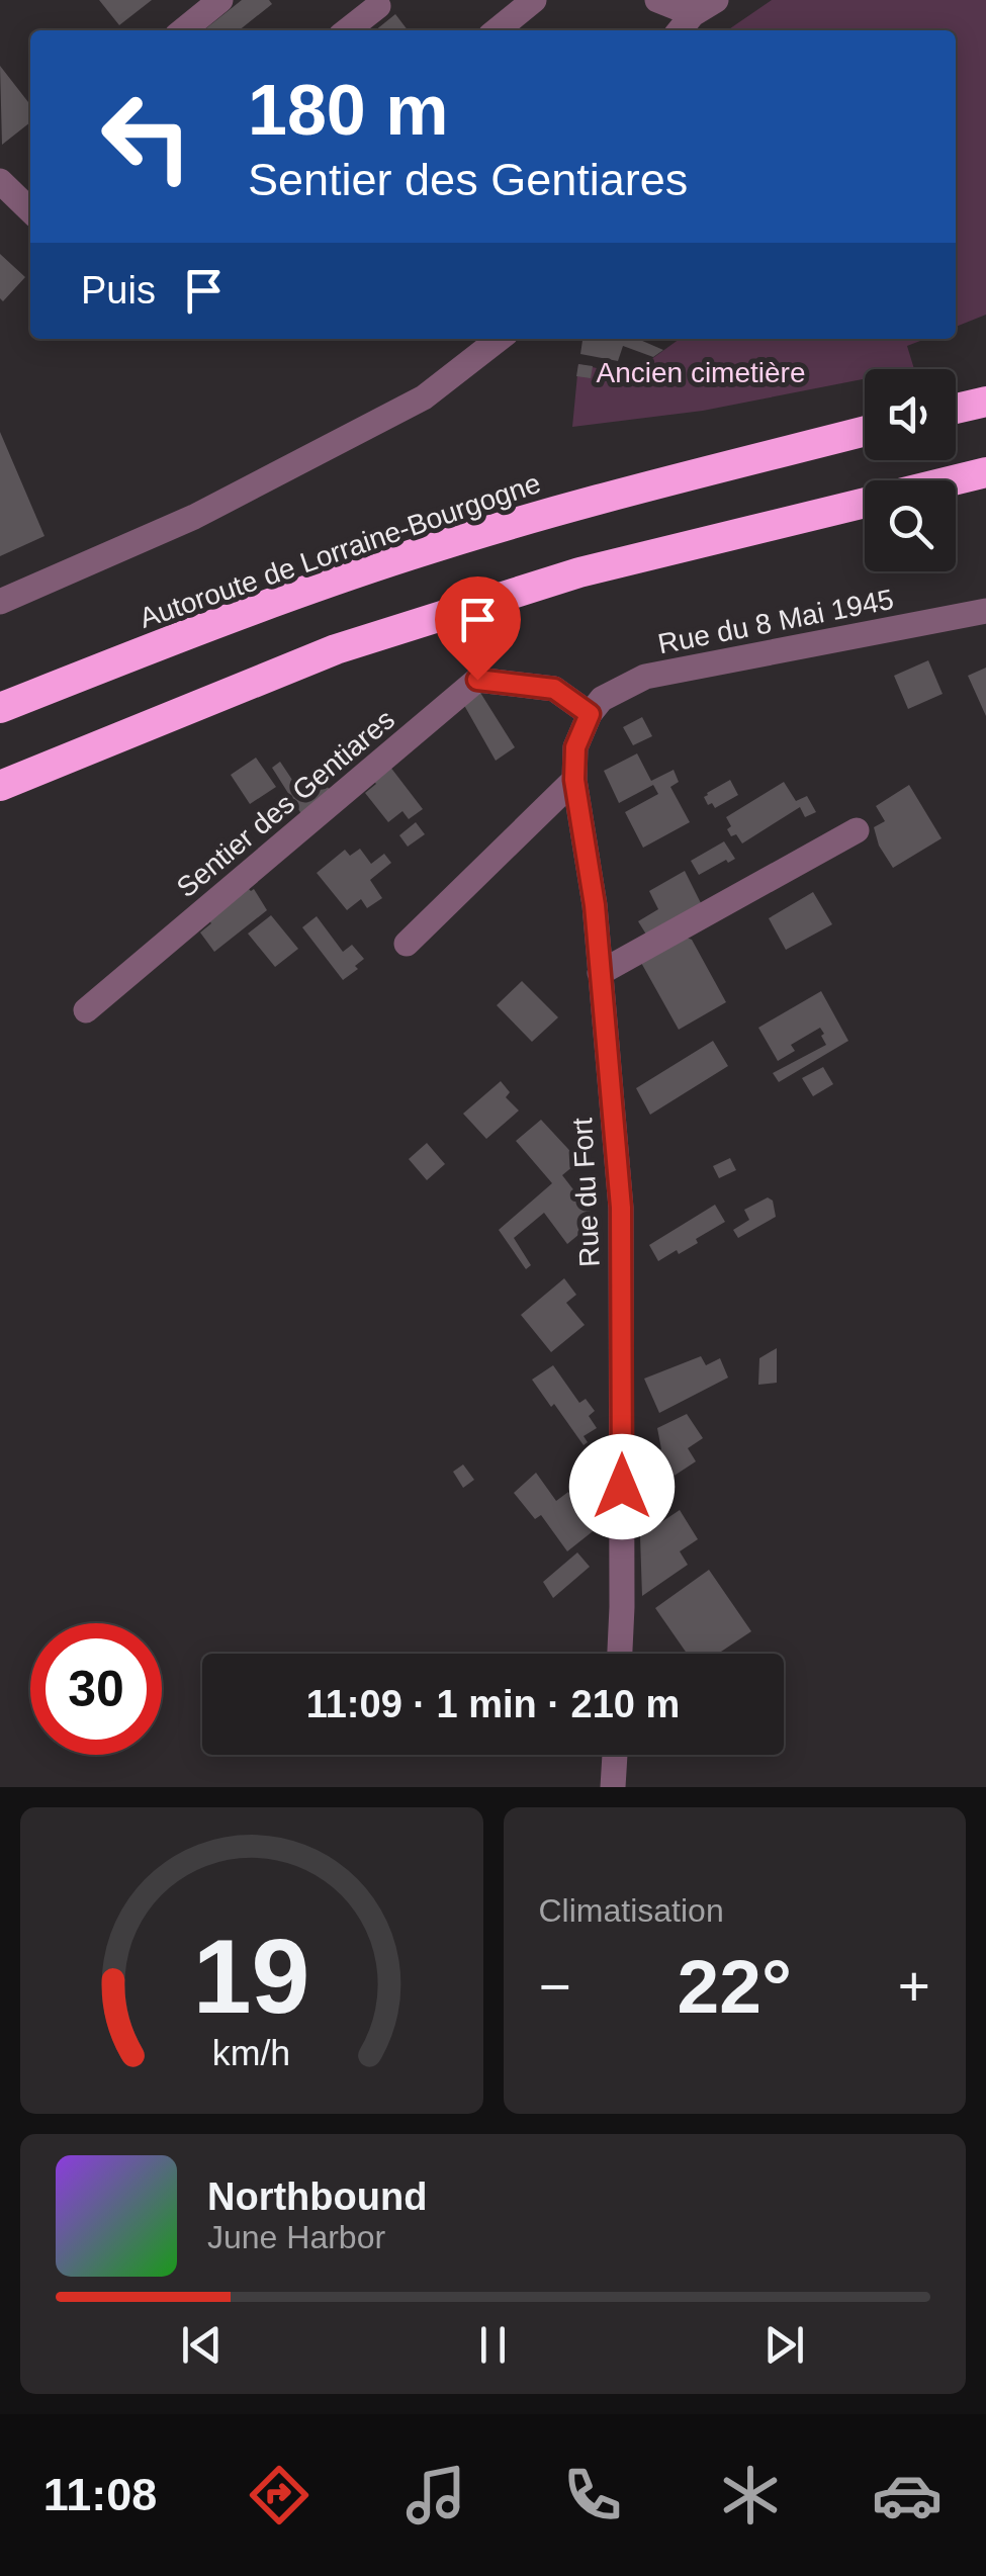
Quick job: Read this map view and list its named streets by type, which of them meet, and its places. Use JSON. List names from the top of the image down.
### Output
{
  "streets": {
    "highway": ["Autoroute de Lorraine-Bourgogne"],
    "street": ["Rue du 8 Mai 1945", "Sentier des Gentiares", "Rue du Fort"]
  },
  "crossings": [
    ["Rue du 8 Mai 1945", "Sentier des Gentiares"],
    ["Rue du 8 Mai 1945", "Rue du Fort"],
    ["Sentier des Gentiares", "Rue du Fort"]
  ],
  "parks": ["Ancien cimetière"],
  "page": {
    "turn": ["180 m", "Sentier des Gentiares"],
    "then": "Puis",
    "limit": "30",
    "trip": "11:09 · 1 min · 210 m",
    "tile": "Climatisation",
    "heat": ["−", "22°", "+"],
    "song": ["Northbound", "June Harbor"],
    "tabs": "11:08",
    "gauge": ["19", "km/h"]
  }
}
